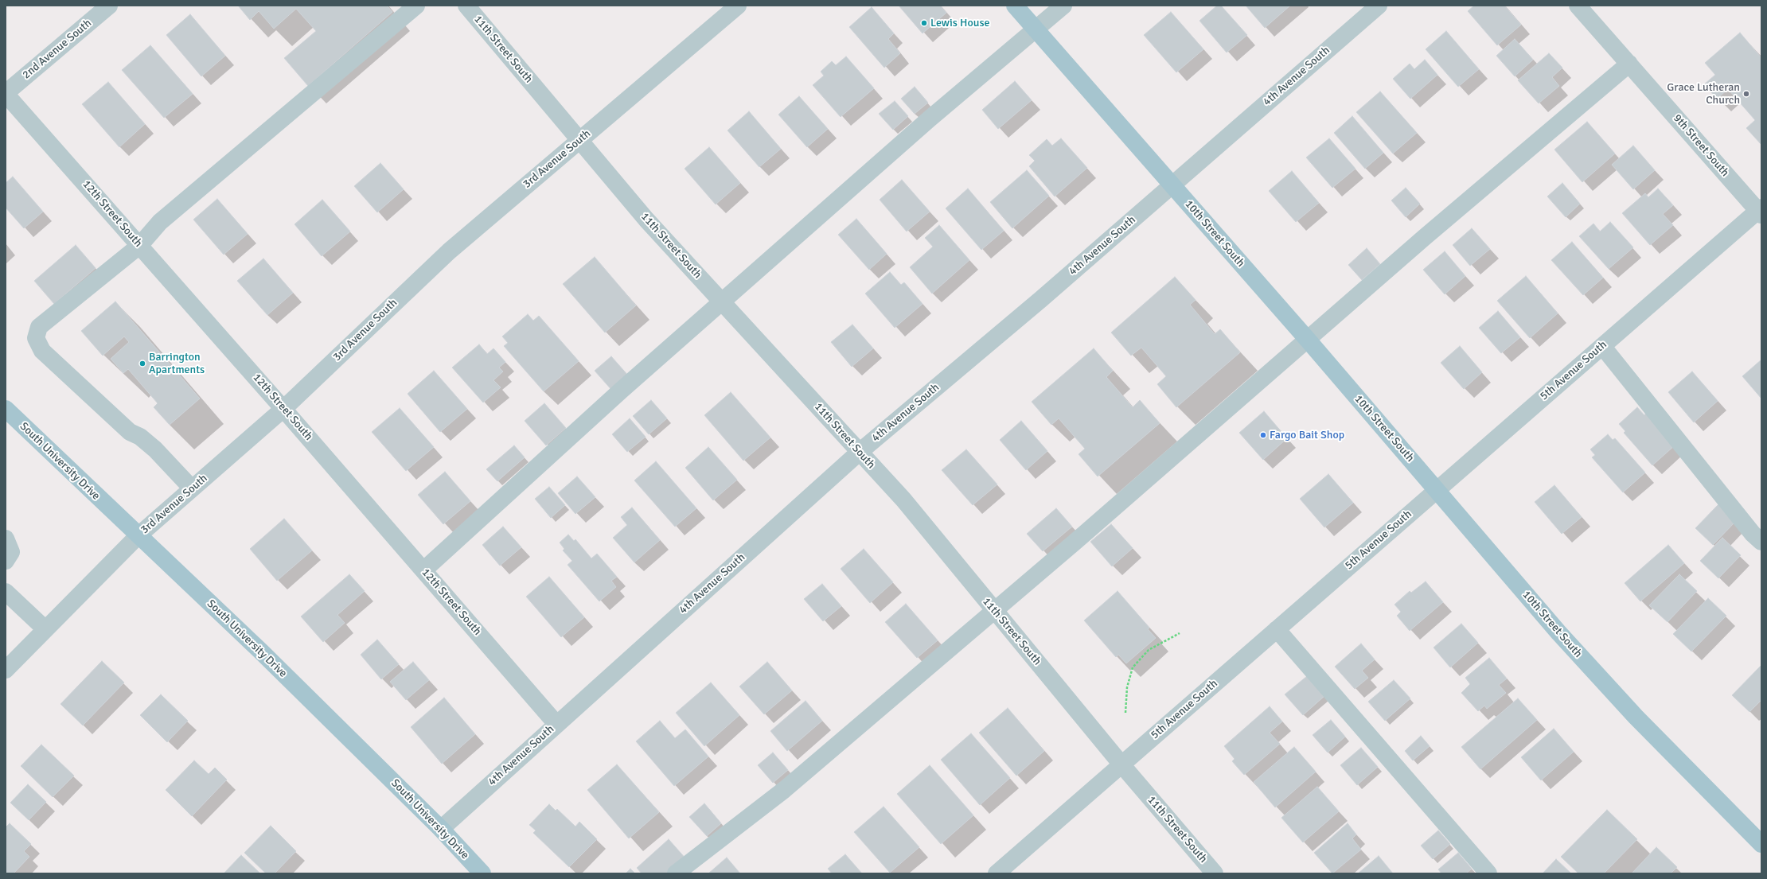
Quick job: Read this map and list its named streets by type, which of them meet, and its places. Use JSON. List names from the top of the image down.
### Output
{
  "streets": {
    "main road": ["10th Street South", "South University Drive"],
    "street": [
      "2nd Avenue South",
      "11th Street South",
      "4th Avenue South",
      "9th Street South",
      "3rd Avenue South",
      "12th Street South",
      "5th Avenue South"
    ]
  },
  "crossings": [
    ["2nd Avenue South", "12th Street South"],
    ["11th Street South", "4th Avenue South"],
    ["11th Street South", "3rd Avenue South"],
    ["11th Street South", "5th Avenue South"],
    ["4th Avenue South", "12th Street South"],
    ["4th Avenue South", "10th Street South"],
    ["4th Avenue South", "South University Drive"],
    ["9th Street South", "5th Avenue South"],
    ["3rd Avenue South", "12th Street South"],
    ["3rd Avenue South", "South University Drive"],
    ["10th Street South", "5th Avenue South"]
  ],
  "places": [
    "Lewis House",
    "Grace Lutheran Church",
    "Barrington Apartments",
    "Fargo Bait Shop"
  ]
}
